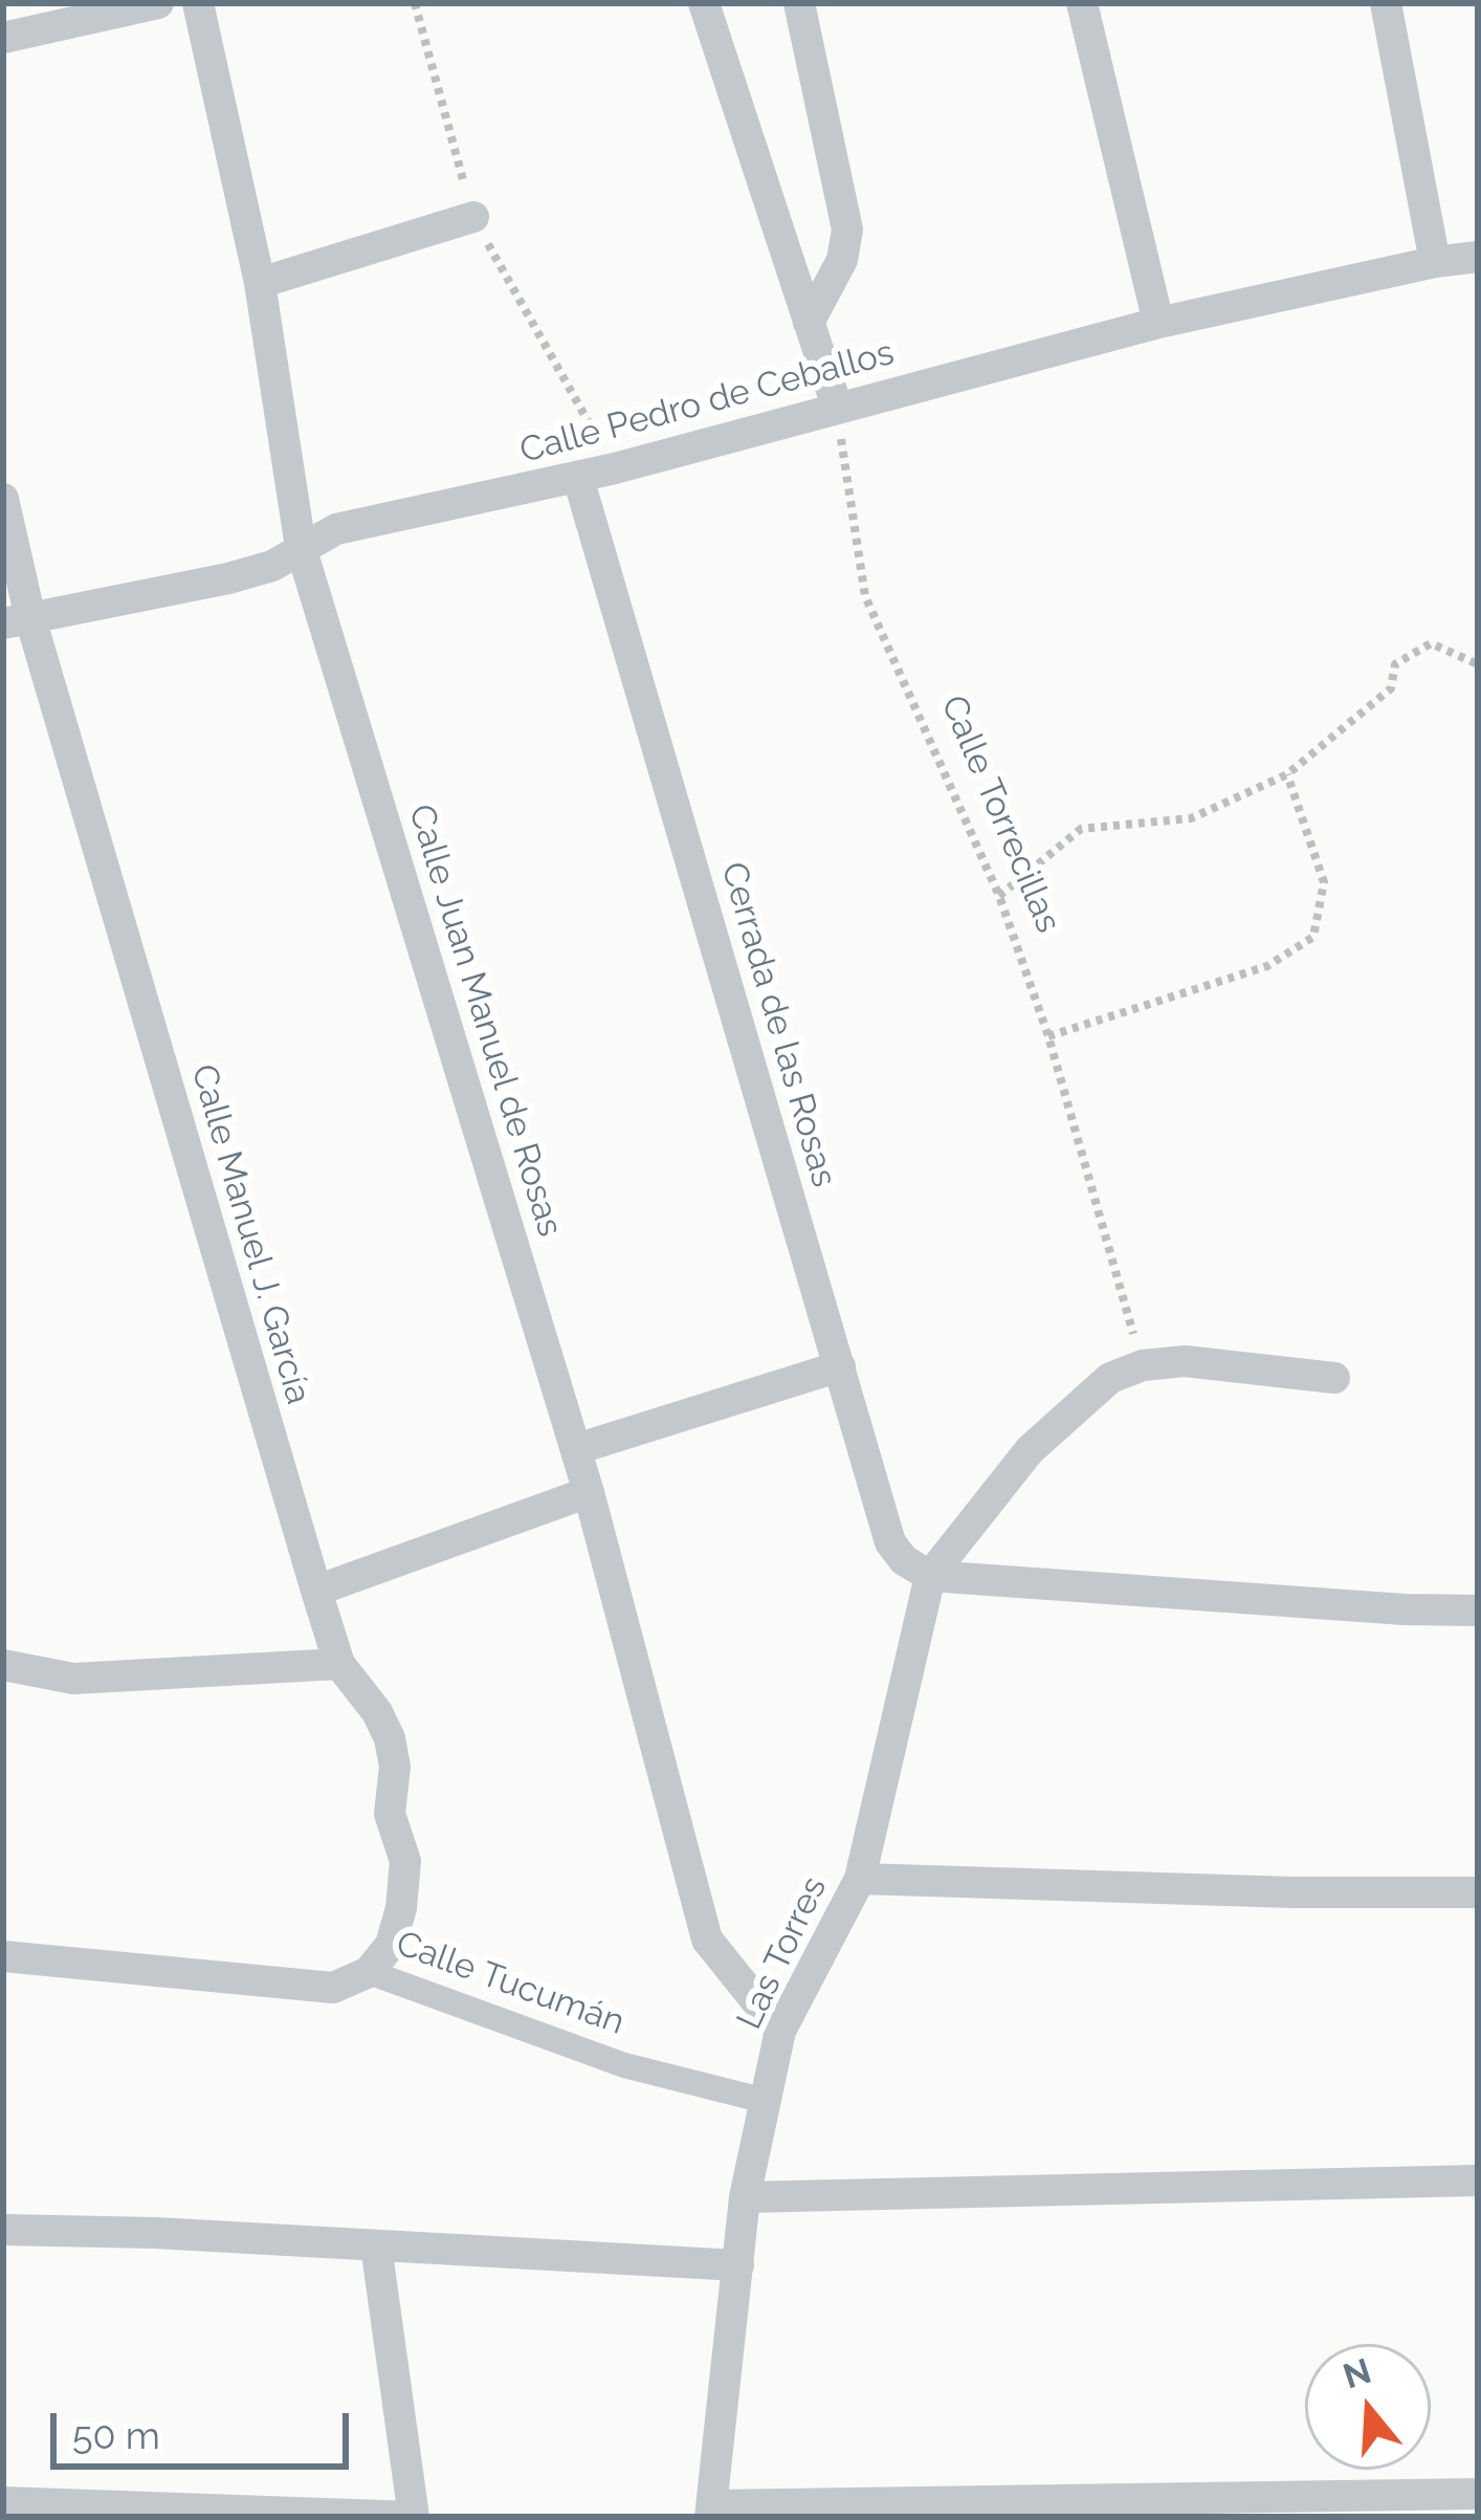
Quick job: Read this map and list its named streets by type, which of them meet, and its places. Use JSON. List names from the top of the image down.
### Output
{
  "streets": {
    "street": [
      "Calle Pedro de Ceballos",
      "Calle Juan Manuel de Rosas",
      "Cerrada de las Rosas",
      "Calle Manuel J. García",
      "Las Torres",
      "Calle Tucumán"
    ],
    "path": ["Calle Torrecillas"]
  },
  "crossings": [
    ["Calle Pedro de Ceballos", "Calle Torrecillas"],
    ["Calle Pedro de Ceballos", "Calle Juan Manuel de Rosas"],
    ["Calle Pedro de Ceballos", "Cerrada de las Rosas"],
    ["Calle Pedro de Ceballos", "Calle Manuel J. García"],
    ["Calle Juan Manuel de Rosas", "Las Torres"],
    ["Cerrada de las Rosas", "Las Torres"],
    ["Calle Manuel J. García", "Calle Tucumán"],
    ["Las Torres", "Calle Tucumán"]
  ],
  "scale_bar": "50 m",
  "north": "top"
}
